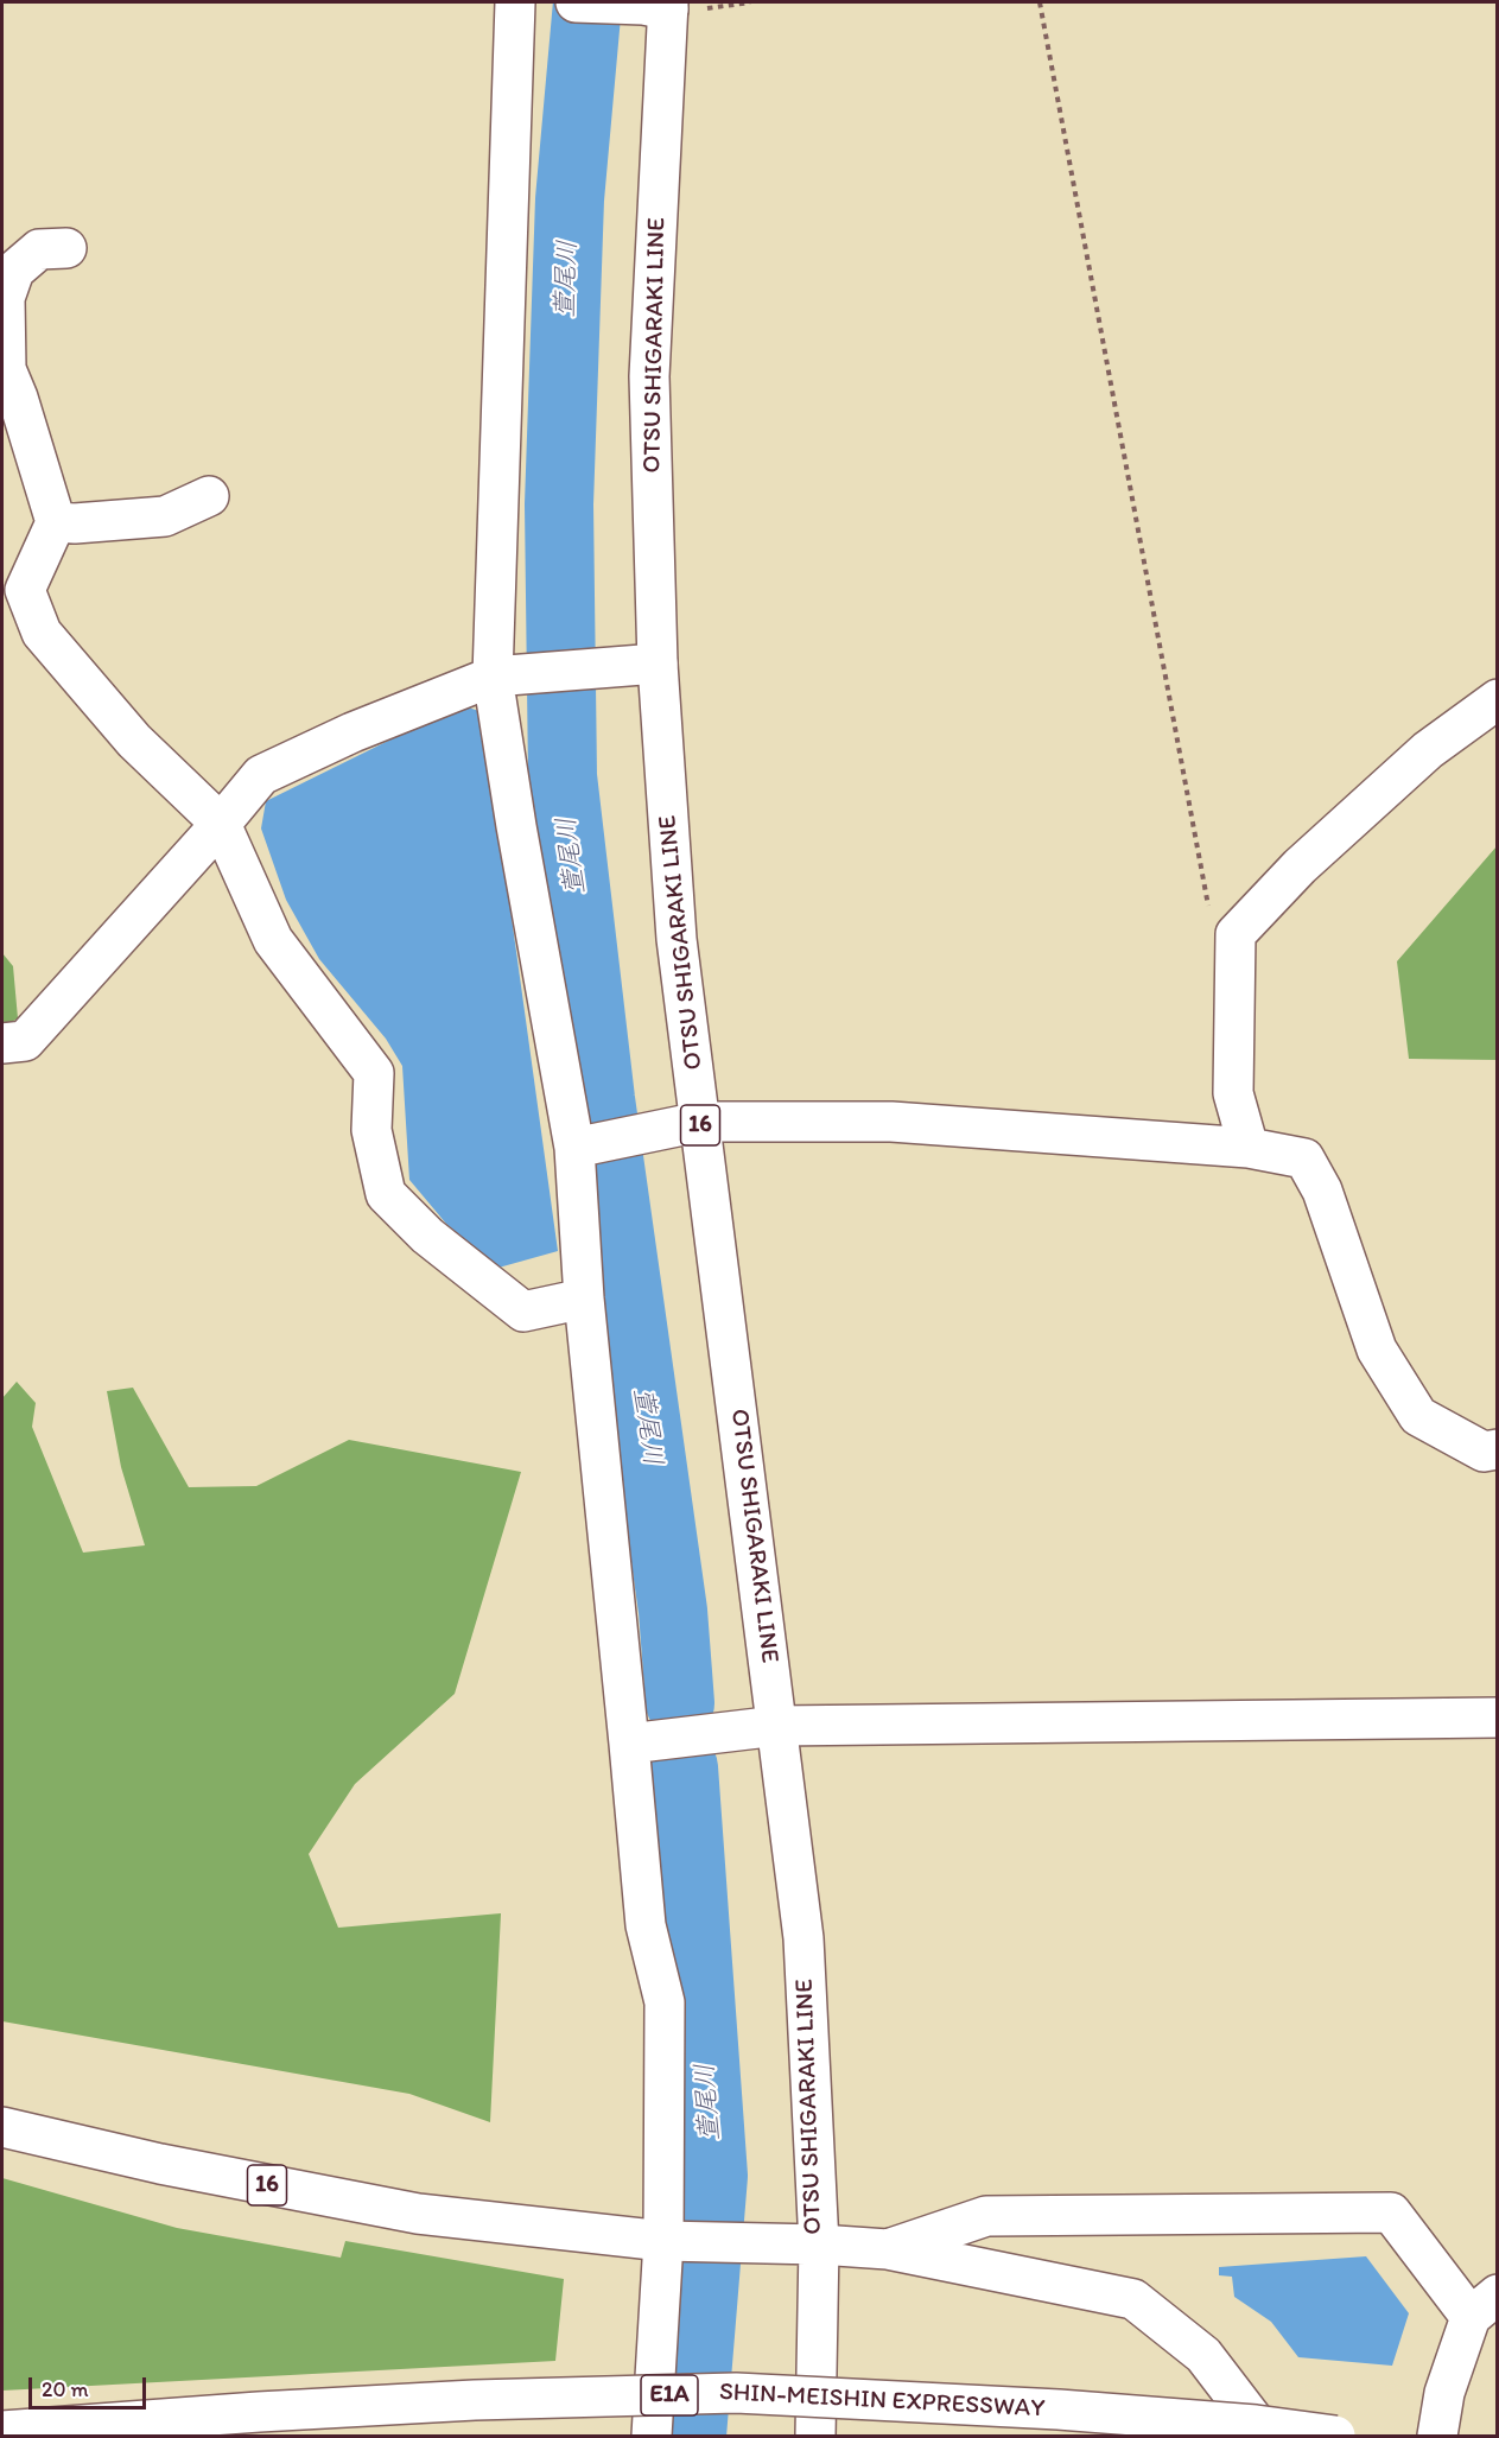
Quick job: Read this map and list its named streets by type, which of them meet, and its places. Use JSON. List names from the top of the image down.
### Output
{
  "streets": {
    "main road": [
      "OTSU SHIGARAKI LINE",
      "16",
      "E1A",
      "SHIN-MEISHIN EXPRESSWAY"
    ]
  },
  "water": ["萱尾川"],
  "scale_bar": "20 m"
}
